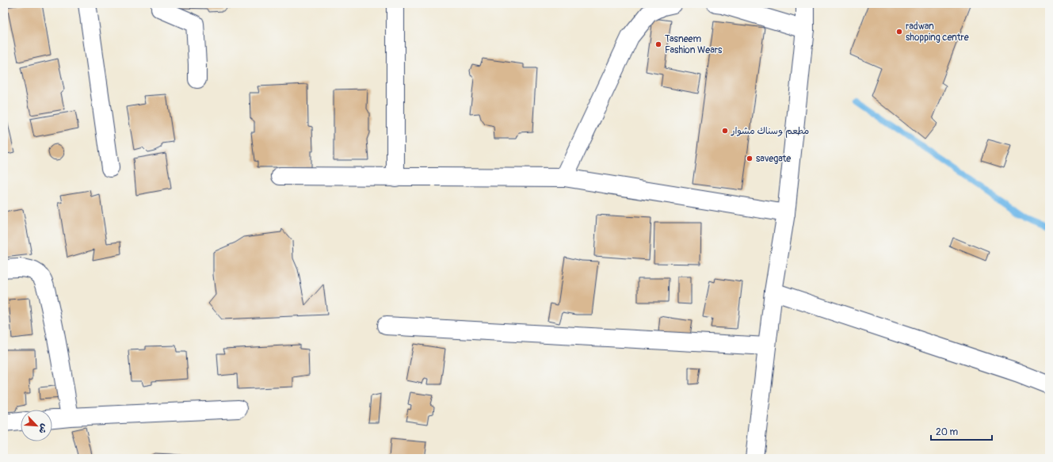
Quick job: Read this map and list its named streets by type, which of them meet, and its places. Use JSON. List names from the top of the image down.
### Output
{
  "places": [
    "radwan shopping centre",
    "Tasneem Fashion Wears",
    "مطعم وسناك مشوار",
    "savegate"
  ],
  "scale_bar": "20 m",
  "north": "bottom right"
}
